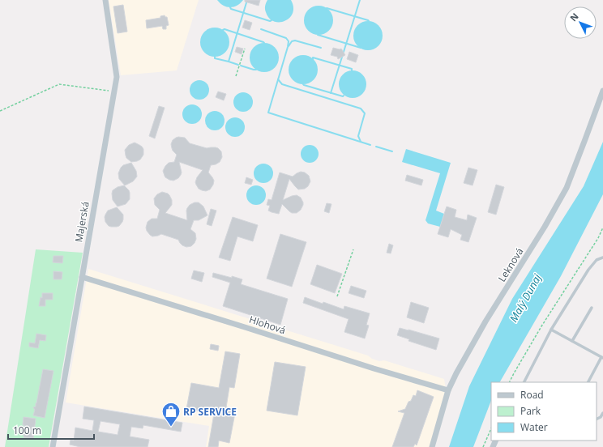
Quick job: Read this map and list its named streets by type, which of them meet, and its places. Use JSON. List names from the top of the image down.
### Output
{
  "streets": {
    "street": ["Majerská", "Leknová", "Hlohová"]
  },
  "crossings": [
    ["Majerská", "Hlohová"],
    ["Leknová", "Hlohová"]
  ],
  "water": ["Malý Dunaj"],
  "places": {
    "shop": ["RP SERVICE"]
  },
  "legend": ["Road", "Park", "Water"],
  "scale_bar": "100 m",
  "north": "top left"
}
